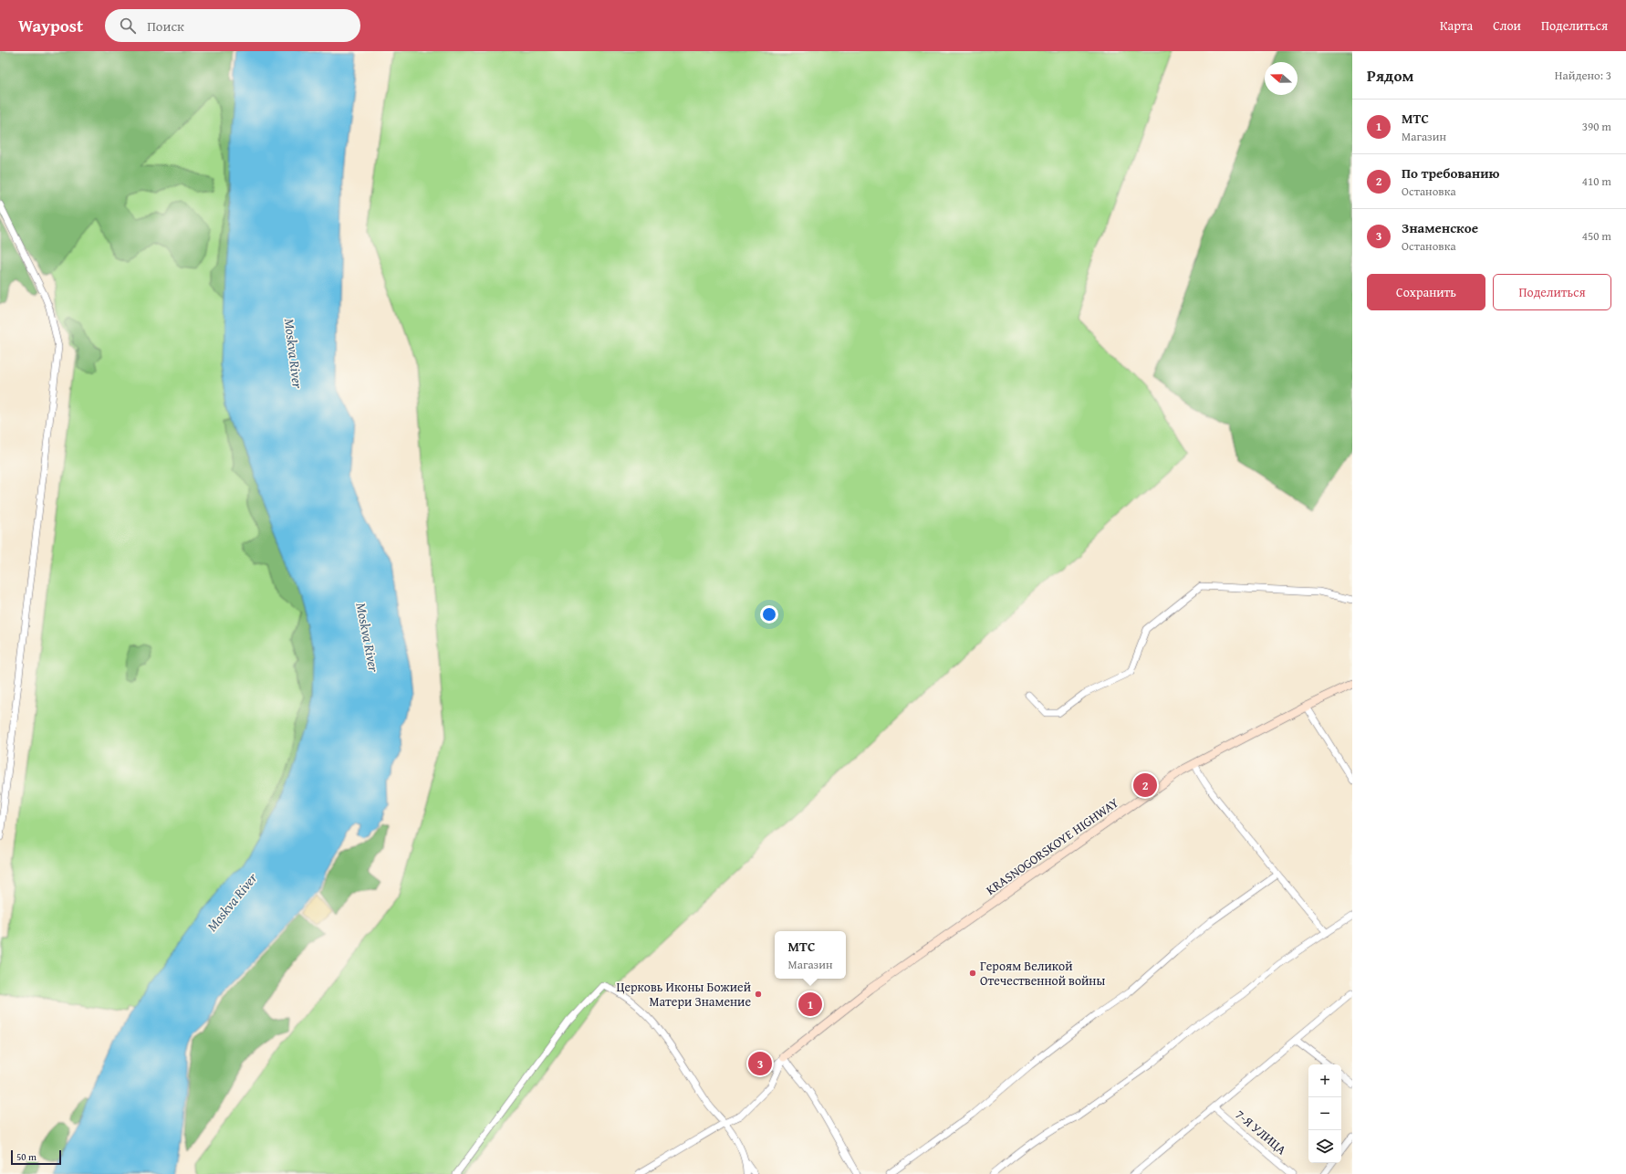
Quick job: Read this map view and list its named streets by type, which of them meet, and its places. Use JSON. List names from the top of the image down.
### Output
{
  "streets": {
    "street": ["KRASNOGORSKOYE HIGHWAY", "7-Я УЛИЦА"]
  },
  "water": ["Moskva River"],
  "places": ["Героям Великой Отечественной войны", "Церковь Иконы Божией Матери Знамение"],
  "scale_bar": "50 m",
  "north": "left",
  "page": {
    "header": "Waypost",
    "search": "Поиск",
    "nav": ["Карта", "Слои", "Поделиться"],
    "heading": ["Рядом", "Найдено: 3"],
    "list": [
      {
        "mark": "1",
        "name": "МТС",
        "note": "Магазин",
        "value": "390 m"
      },
      {
        "mark": "2",
        "name": "По требованию",
        "note": "Остановка",
        "value": "410 m"
      },
      {
        "mark": "3",
        "name": "Знаменское",
        "note": "Остановка",
        "value": "450 m"
      }
    ],
    "buttons": ["Сохранить", "Поделиться"],
    "pins": ["2", "1", "3"],
    "popup": ["МТС", "Магазин"],
    "map_buttons": ["+", "−"],
    "scale": "50 m"
  }
}
